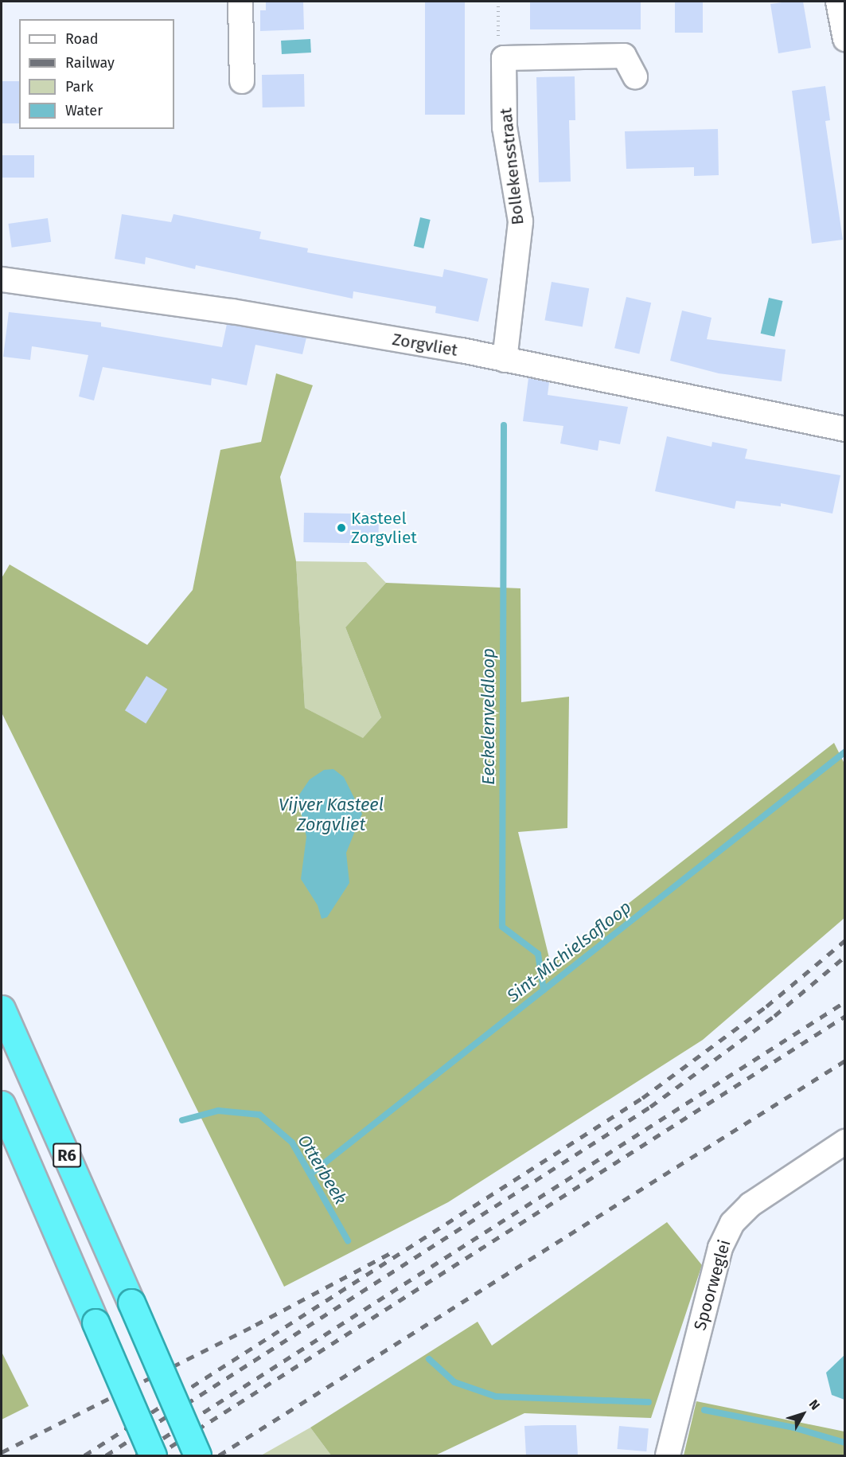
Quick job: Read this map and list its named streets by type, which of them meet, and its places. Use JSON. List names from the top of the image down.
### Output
{
  "streets": {
    "highway": ["R6"],
    "street": ["Bollekensstraat", "Zorgvliet", "Spoorweglei"]
  },
  "crossings": [
    ["Bollekensstraat", "Zorgvliet"]
  ],
  "water": [
    "Eeckelenveldloop",
    "Vijver Kasteel Zorgvliet",
    "Sint-Michielsafloop",
    "Otterbeek"
  ],
  "places": ["Kasteel Zorgvliet"],
  "legend": [
    "Road",
    "Railway",
    "Park",
    "Water"
  ],
  "north": "top right"
}
